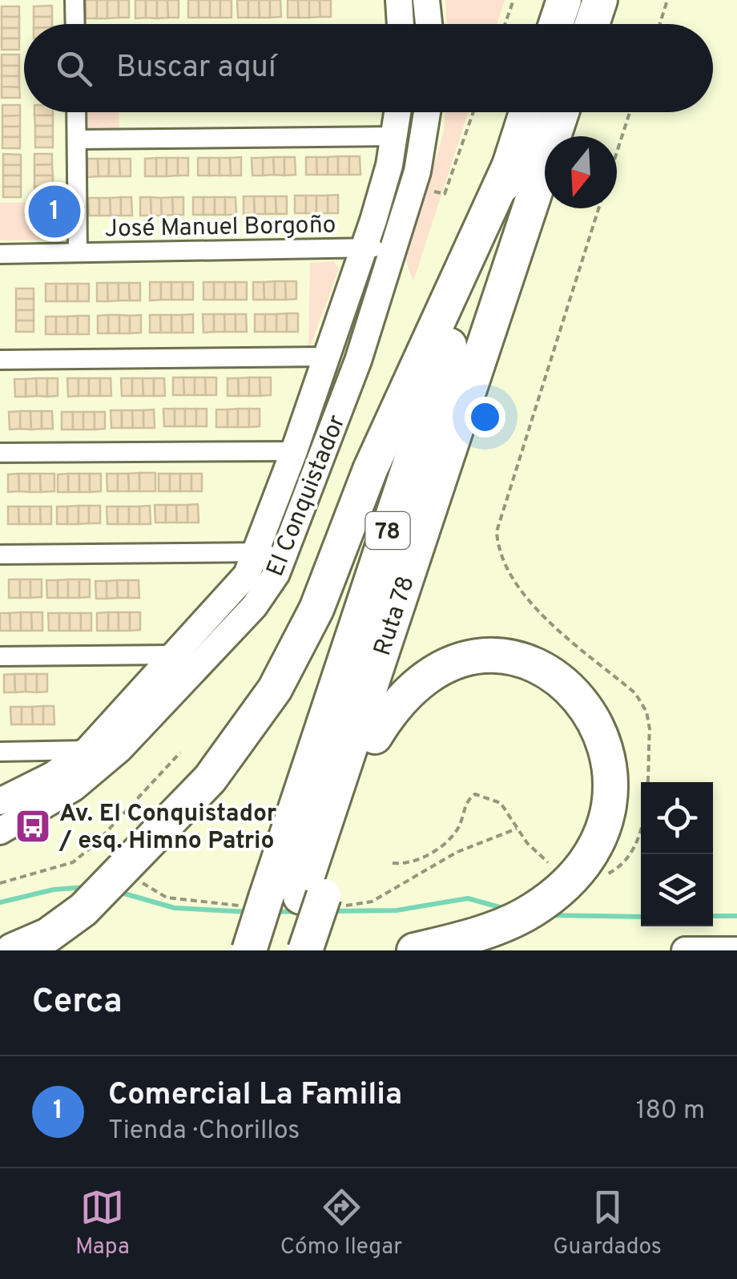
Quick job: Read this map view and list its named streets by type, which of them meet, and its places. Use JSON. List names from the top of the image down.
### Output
{
  "streets": {
    "highway": ["78", "Ruta 78"],
    "main road": ["El Conquistador"],
    "street": ["José Manuel Borgoño"]
  },
  "crossings": [
    ["José Manuel Borgoño", "El Conquistador"]
  ],
  "places": {
    "bus stop": ["Av. El Conquistador / esq. Himno Patrio"]
  },
  "north": "bottom",
  "page": {
    "search": "Buscar aquí",
    "pins": "1",
    "heading": "Cerca",
    "list": [
      {
        "mark": "1",
        "name": "Comercial La Familia",
        "note": "Tienda · Chorillos",
        "value": "180 m"
      }
    ],
    "nav": ["Mapa", "Cómo llegar", "Guardados"]
  }
}
